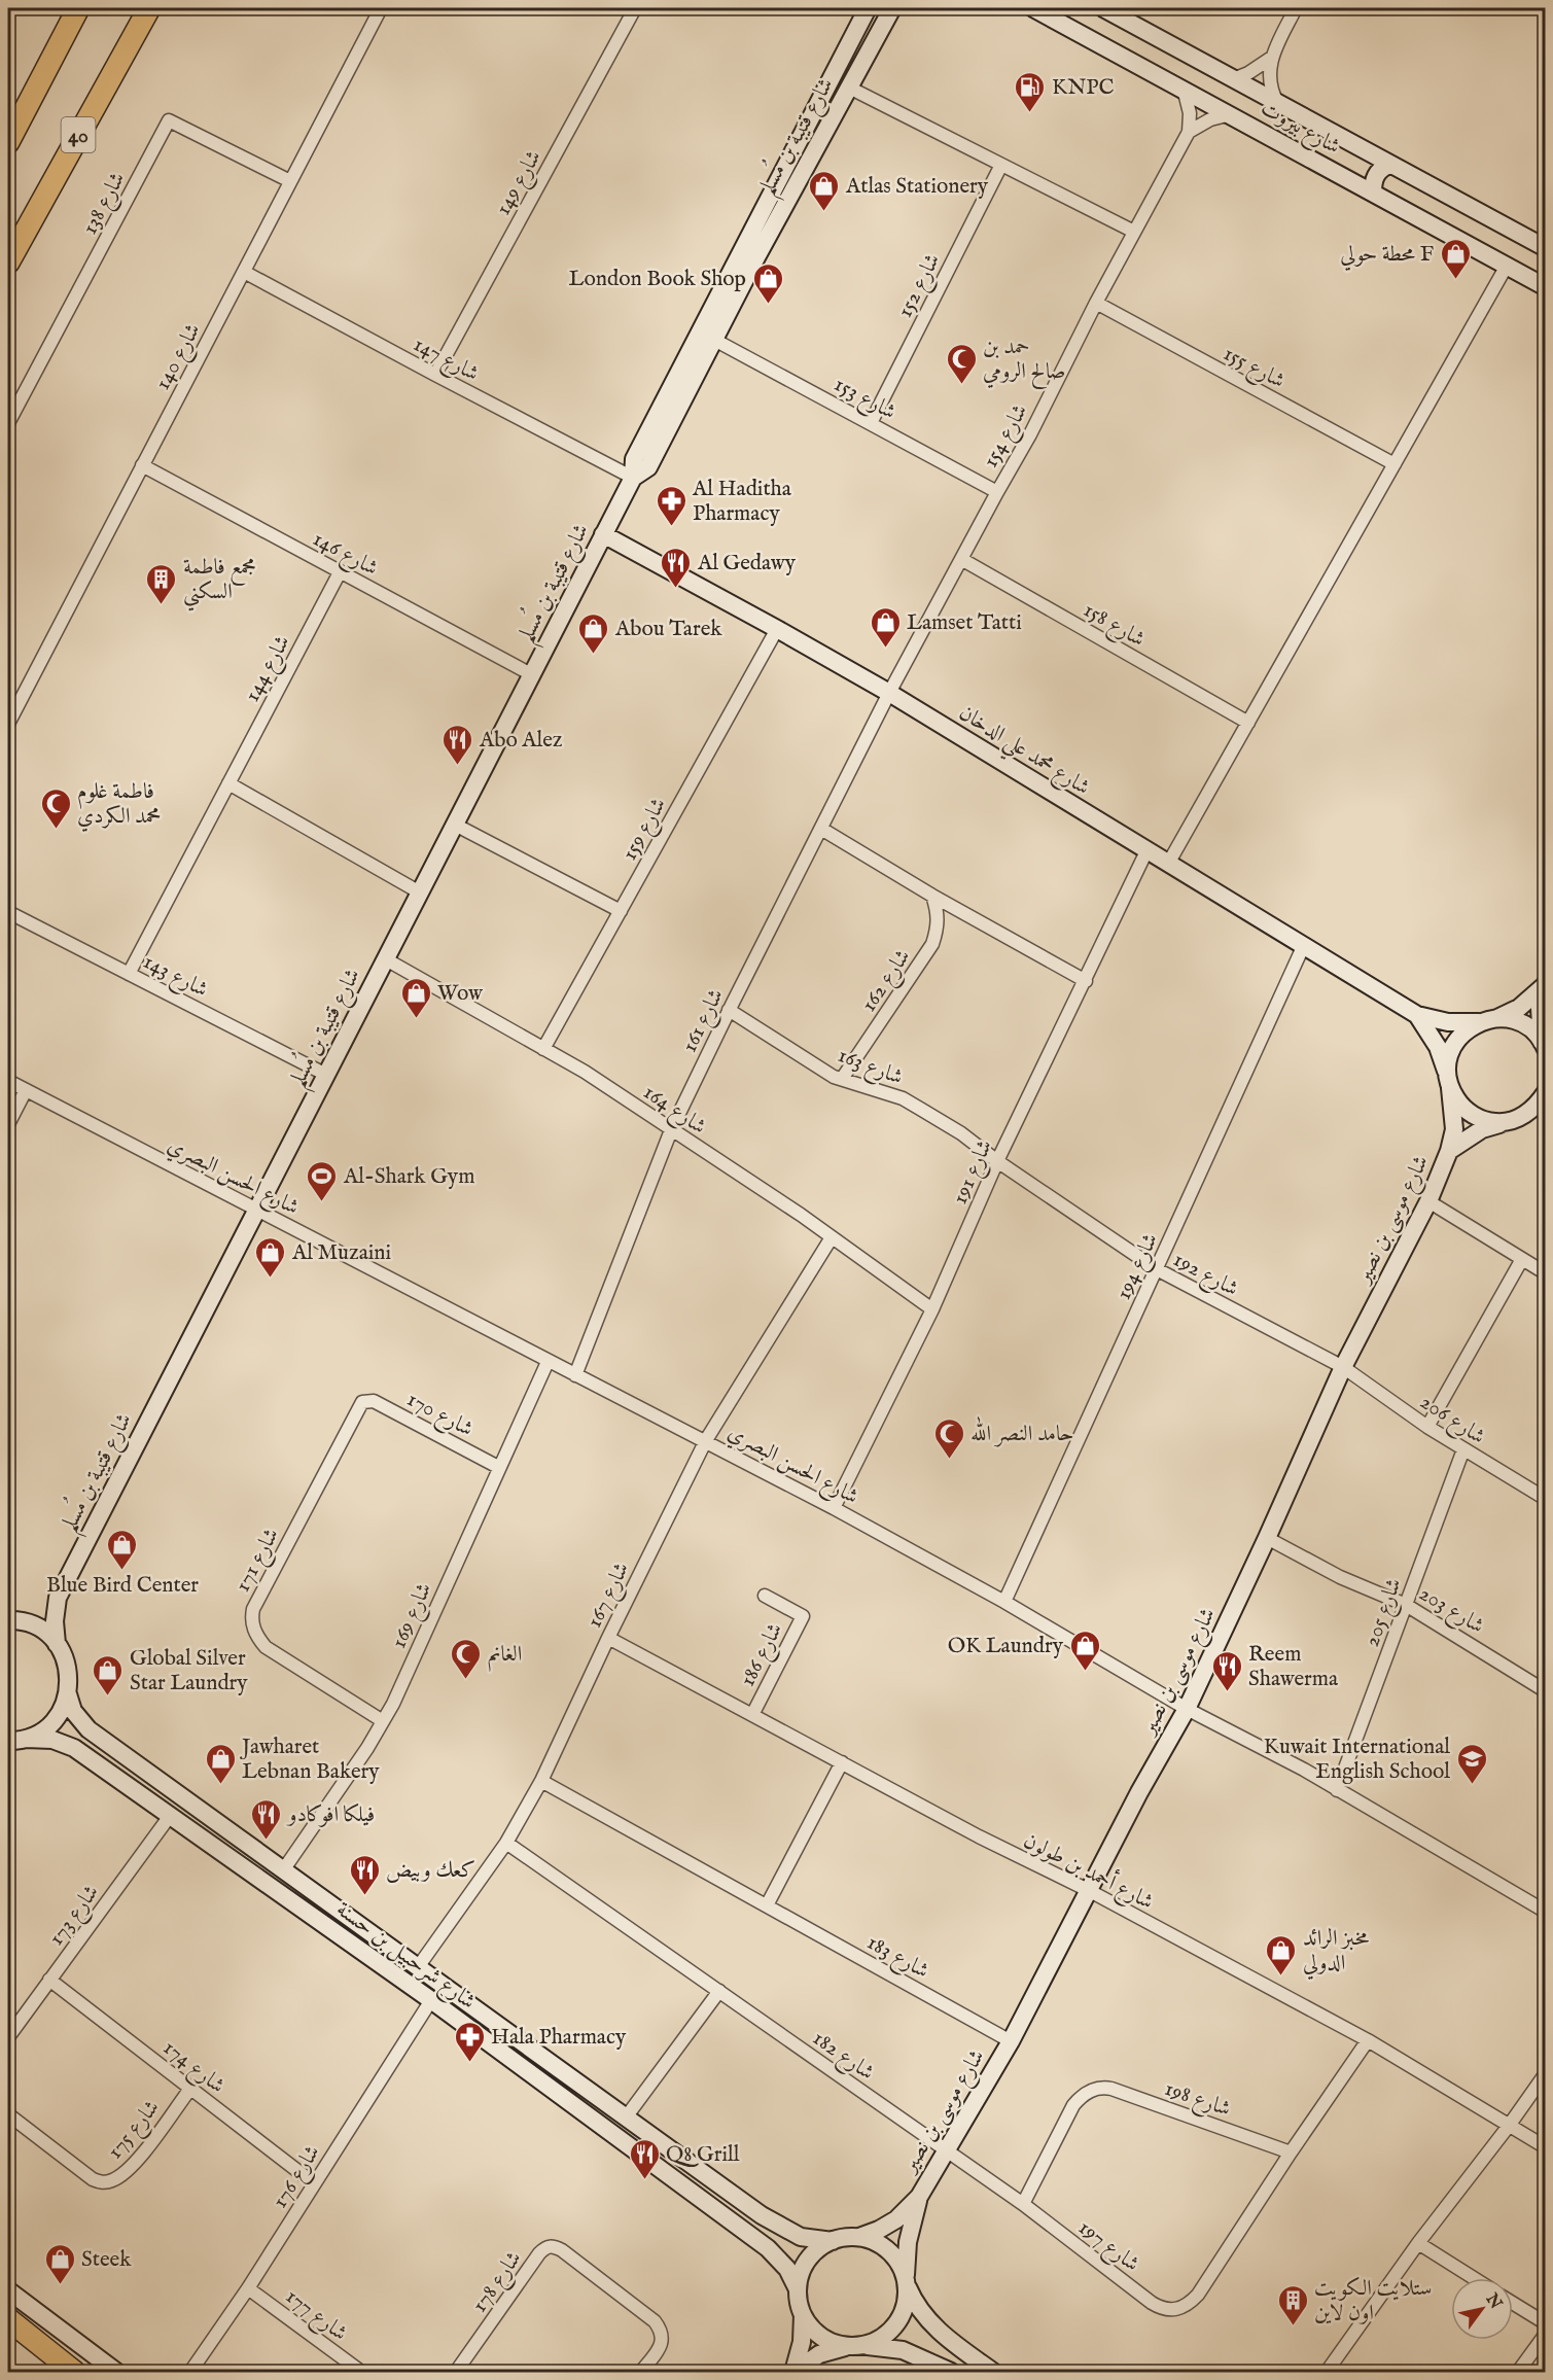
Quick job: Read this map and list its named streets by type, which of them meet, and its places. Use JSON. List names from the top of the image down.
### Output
{
  "streets": {
    "highway": ["40"],
    "street": [
      "شارع بيروت",
      "شارع قتيبة بن مُسلم",
      "شارع 149",
      "شارع 138",
      "شارع 152",
      "شارع 140",
      "شارع 147",
      "شارع 155",
      "شارع 153",
      "شارع 154",
      "شارع 146",
      "شارع 158",
      "شارع 144",
      "شارع محمد علي الدخان",
      "شارع 159",
      "شارع 143",
      "شارع 162",
      "شارع 161",
      "شارع 163",
      "شارع 164",
      "شارع 191",
      "شارع الحسن البصري",
      "شارع موسى بن نصير",
      "شارع 194",
      "شارع 192",
      "شارع 170",
      "شارع 206",
      "شارع 171",
      "شارع 167",
      "شارع 203",
      "شارع 205",
      "شارع 169",
      "شارع 186",
      "شارع أحمد بن طولون",
      "شارع 173",
      "شارع شرحبيل بن حسنة",
      "شارع 183",
      "شارع 182",
      "شارع 174",
      "شارع 198",
      "شارع 175",
      "شارع 176",
      "شارع 197",
      "شارع 178",
      "شارع 177"
    ]
  },
  "crossings": [
    ["شارع قتيبة بن مُسلم", "شارع 147"],
    ["شارع قتيبة بن مُسلم", "شارع 153"],
    ["شارع قتيبة بن مُسلم", "شارع 146"],
    ["شارع قتيبة بن مُسلم", "شارع محمد علي الدخان"],
    ["شارع قتيبة بن مُسلم", "شارع 143"],
    ["شارع قتيبة بن مُسلم", "شارع 164"],
    ["شارع قتيبة بن مُسلم", "شارع الحسن البصري"],
    ["شارع 149", "شارع 147"],
    ["شارع 138", "شارع 140"],
    ["شارع 152", "شارع 153"],
    ["شارع 140", "شارع 147"],
    ["شارع 140", "شارع 146"],
    ["شارع 155", "شارع 154"],
    ["شارع 153", "شارع 154"],
    ["شارع 154", "شارع 158"],
    ["شارع 154", "شارع محمد علي الدخان"],
    ["شارع 154", "شارع 161"],
    ["شارع 146", "شارع 144"],
    ["شارع 144", "شارع 143"],
    ["شارع محمد علي الدخان", "شارع 159"],
    ["شارع محمد علي الدخان", "شارع 161"],
    ["شارع محمد علي الدخان", "شارع 191"],
    ["شارع محمد علي الدخان", "شارع موسى بن نصير"],
    ["شارع محمد علي الدخان", "شارع 194"],
    ["شارع 159", "شارع 164"],
    ["شارع 162", "شارع 163"],
    ["شارع 161", "شارع 163"],
    ["شارع 161", "شارع 164"],
    ["شارع 161", "شارع الحسن البصري"],
    ["شارع 163", "شارع 191"],
    ["شارع 163", "شارع 192"],
    ["شارع 164", "شارع 191"],
    ["شارع 164", "شارع 167"],
    ["شارع 191", "شارع الحسن البصري"],
    ["شارع 191", "شارع 192"],
    ["شارع الحسن البصري", "شارع موسى بن نصير"],
    ["شارع الحسن البصري", "شارع 194"],
    ["شارع الحسن البصري", "شارع 167"],
    ["شارع الحسن البصري", "شارع 205"],
    ["شارع الحسن البصري", "شارع 169"],
    ["شارع موسى بن نصير", "شارع 192"],
    ["شارع موسى بن نصير", "شارع 206"],
    ["شارع موسى بن نصير", "شارع 203"],
    ["شارع موسى بن نصير", "شارع أحمد بن طولون"],
    ["شارع موسى بن نصير", "شارع شرحبيل بن حسنة"],
    ["شارع موسى بن نصير", "شارع 183"],
    ["شارع موسى بن نصير", "شارع 182"],
    ["شارع موسى بن نصير", "شارع 197"],
    ["شارع 194", "شارع 192"],
    ["شارع 192", "شارع 206"],
    ["شارع 170", "شارع 171"],
    ["شارع 170", "شارع 169"],
    ["شارع 206", "شارع 205"],
    ["شارع 171", "شارع 169"],
    ["شارع 167", "شارع أحمد بن طولون"],
    ["شارع 167", "شارع شرحبيل بن حسنة"],
    ["شارع 167", "شارع 183"],
    ["شارع 167", "شارع 182"],
    ["شارع 203", "شارع 205"],
    ["شارع 169", "شارع شرحبيل بن حسنة"],
    ["شارع 186", "شارع أحمد بن طولون"],
    ["شارع 173", "شارع شرحبيل بن حسنة"],
    ["شارع 173", "شارع 174"],
    ["شارع شرحبيل بن حسنة", "شارع 176"],
    ["شارع 182", "شارع 197"],
    ["شارع 174", "شارع 175"],
    ["شارع 174", "شارع 176"],
    ["شارع 198", "شارع 197"],
    ["شارع 176", "شارع 177"]
  ],
  "places": {
    "fuel station": ["KNPC"],
    "shop": [
      "Atlas Stationery",
      "محطة حولي F",
      "London Book Shop",
      "Lamset Tatti",
      "Abou Tarek",
      "Wow",
      "Al Muzaini",
      "Blue Bird Center",
      "OK Laundry",
      "Global Silver Star Laundry",
      "Jawharet Lebnan Bakery",
      "مخبز الرائد الدولي",
      "Steek"
    ],
    "mosque": [
      "حمد بن صالح الرومي",
      "فاطمة غلوم محمد الكردي",
      "حامد النصر الله",
      "الغانم"
    ],
    "pharmacy": ["Al Haditha Pharmacy", "Hala Pharmacy"],
    "restaurant": [
      "Al Gedawy",
      "Abo Alez",
      "Reem Shawerma",
      "فيلكا افوكادو",
      "كعك وبيض",
      "Q8 Grill"
    ],
    "building": ["مجمع فاطمة السكني", "ستلايت الكويت اون لاين"],
    "sports": ["Al-Shark Gym"],
    "school or university": ["Kuwait International English School"]
  },
  "north": "top right"
}
